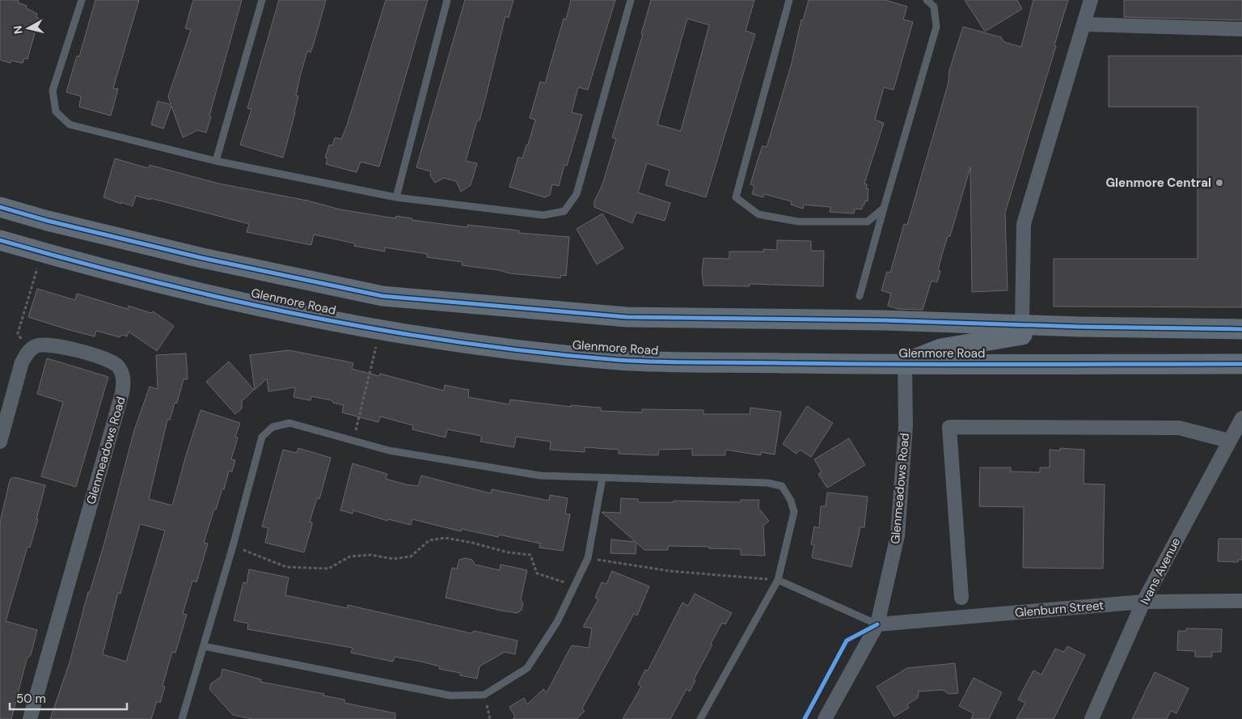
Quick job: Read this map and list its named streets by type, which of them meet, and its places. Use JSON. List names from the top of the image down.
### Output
{
  "streets": {
    "main road": ["Glenmore Road"],
    "street": ["Glenmeadows Road", "Ivans Avenue", "Glenburn Street"]
  },
  "crossings": [
    ["Glenmore Road", "Glenmeadows Road"],
    ["Glenmeadows Road", "Glenburn Street"],
    ["Ivans Avenue", "Glenburn Street"]
  ],
  "places": ["Glenmore Central"],
  "scale_bar": "50 m",
  "north": "left"
}
